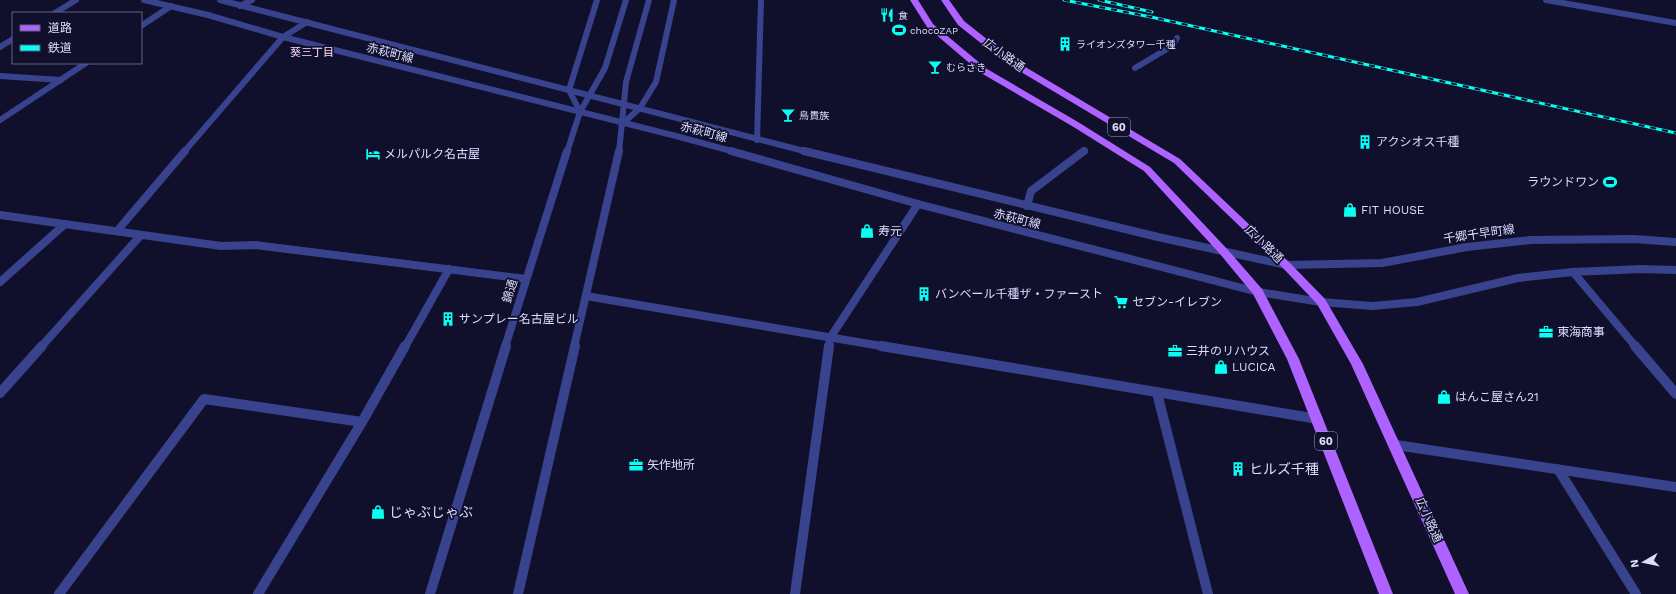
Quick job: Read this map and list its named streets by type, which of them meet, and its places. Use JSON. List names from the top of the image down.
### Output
{
  "streets": {
    "main road": ["広小路通", "60"],
    "street": ["赤萩町線", "千郷千早町線", "錦通"]
  },
  "crossings": [
    ["赤萩町線", "広小路通"],
    ["赤萩町線", "千郷千早町線"],
    ["赤萩町線", "錦通"],
    ["広小路通", "千郷千早町線"]
  ],
  "districts": ["葵三丁目"],
  "places": {
    "restaurant": ["食"],
    "sports": ["chocoZAP", "ラウンドワン"],
    "building": [
      "ライオンズタワー千種",
      "アクシオス千種",
      "バンベール千種ザ・ファースト",
      "サンプレー名古屋ビル",
      "ヒルズ千種"
    ],
    "bar": ["むらさき", "鳥貴族"],
    "hotel": ["メルパルク名古屋"],
    "shop": [
      "FIT HOUSE",
      "寿元",
      "LUCICA",
      "はんこ屋さん21",
      "じゃぶじゃぶ"
    ],
    "supermarket": ["セブン-イレブン"],
    "office": ["東海商事", "三井のリハウス", "矢作地所"]
  },
  "legend": ["道路", "鉄道"],
  "north": "left"
}
